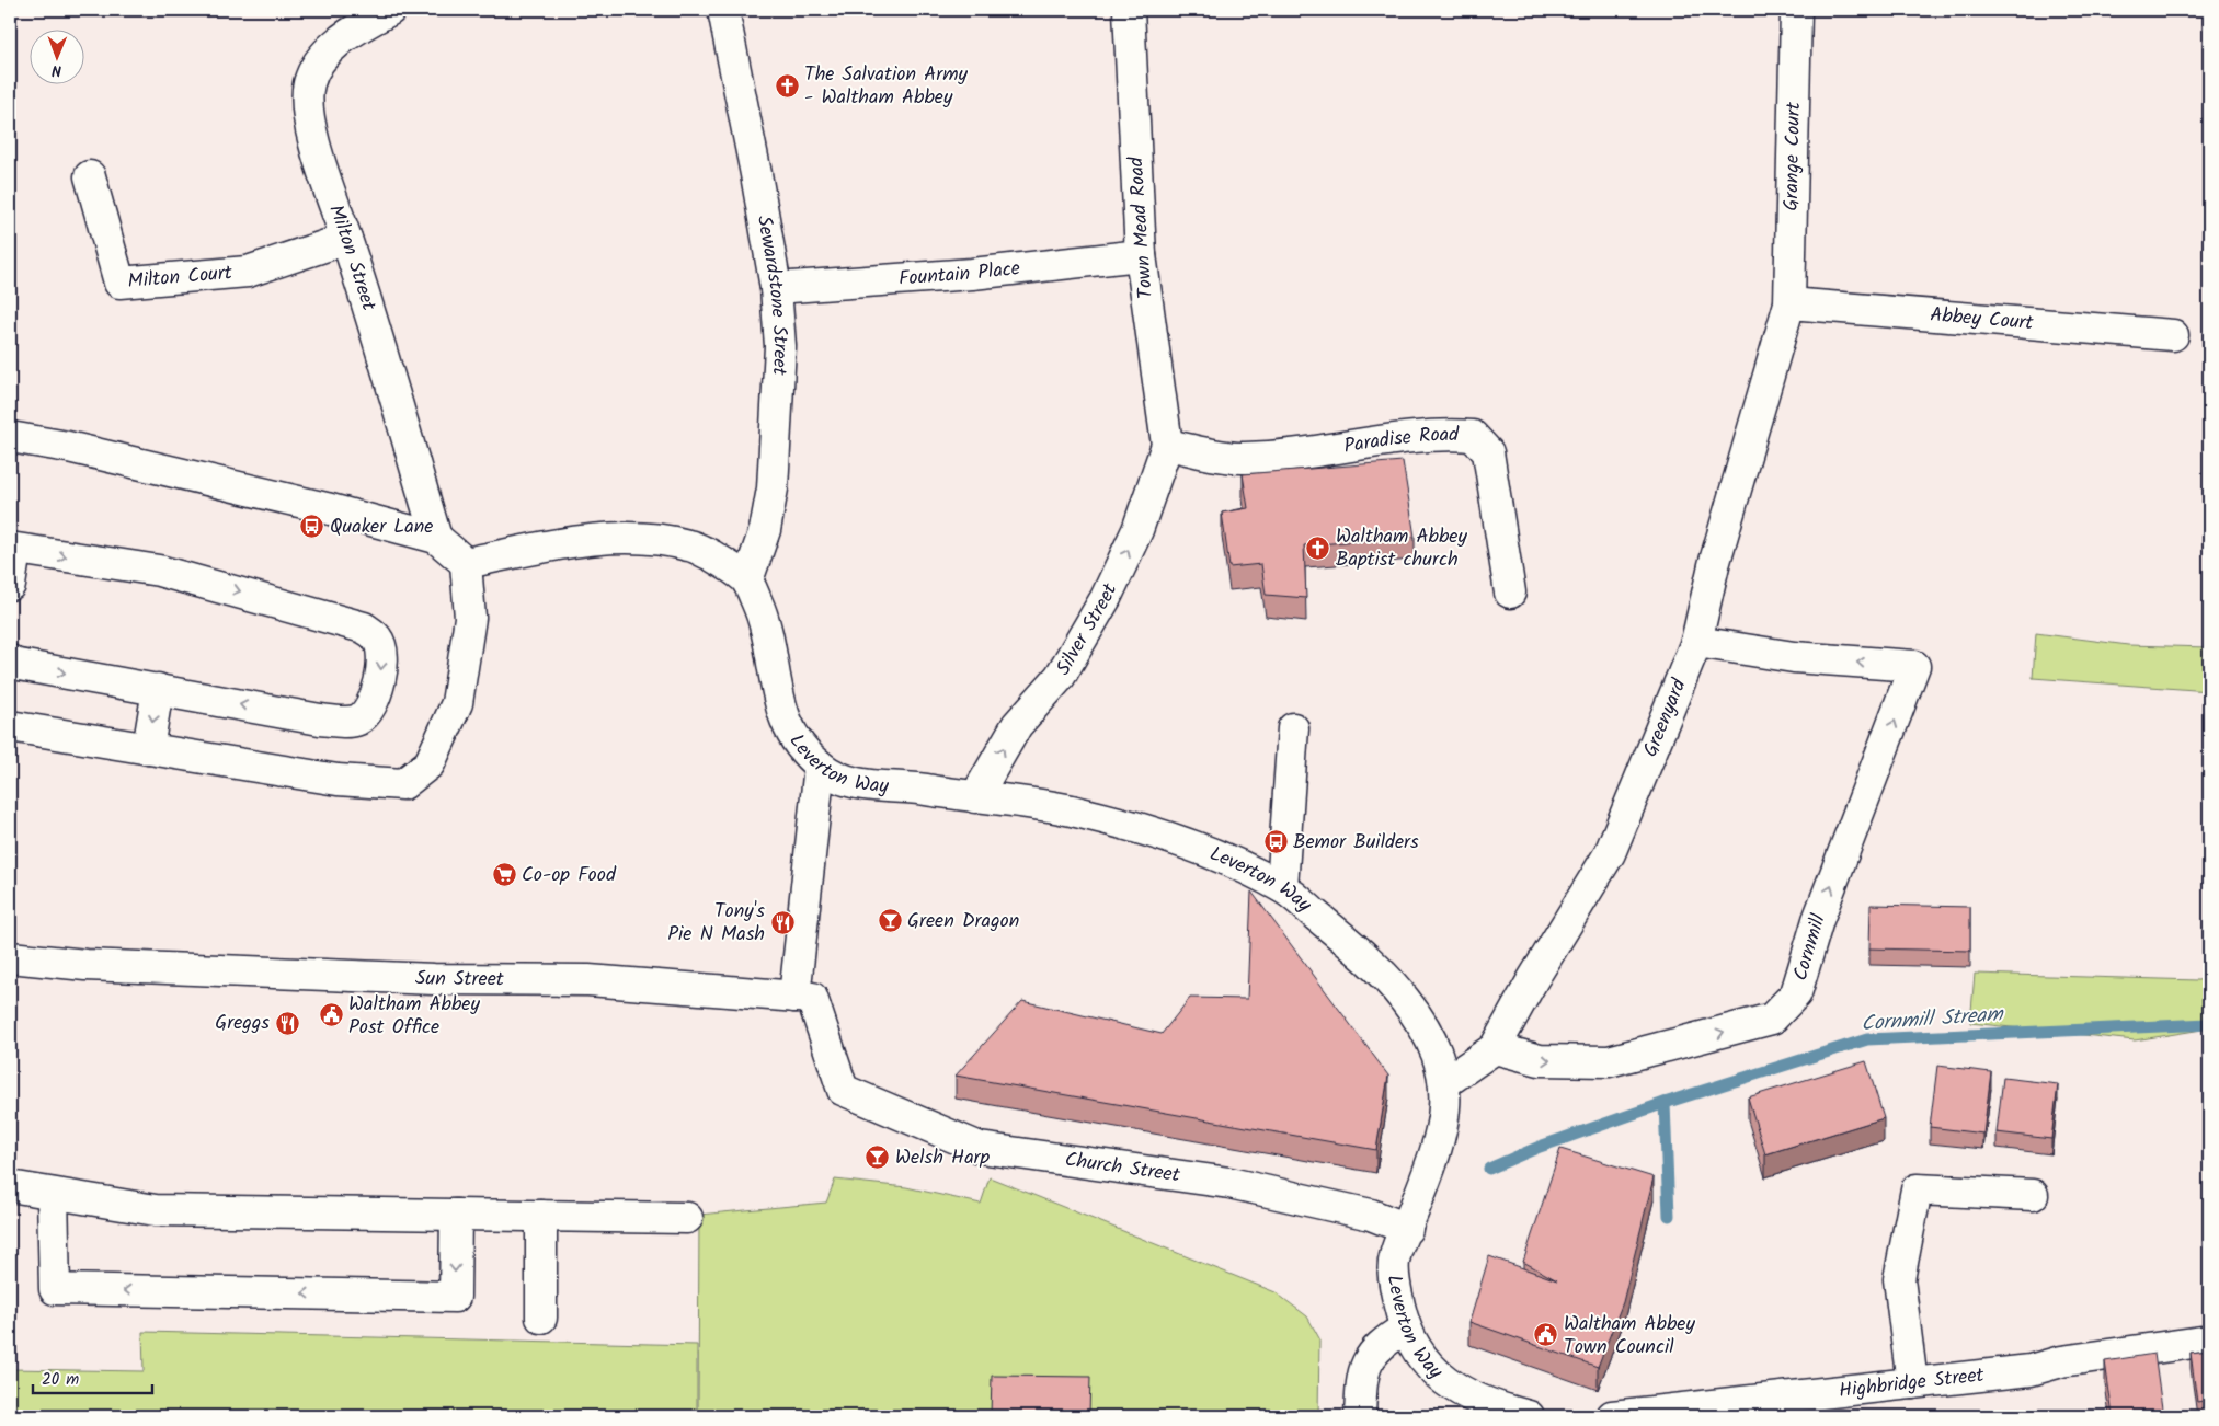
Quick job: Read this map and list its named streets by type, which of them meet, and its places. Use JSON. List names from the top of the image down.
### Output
{
  "streets": {
    "street": [
      "Grange Court",
      "Town Mead Road",
      "Milton Street",
      "Fountain Place",
      "Milton Court",
      "Sewardstone Street",
      "Abbey Court",
      "Paradise Road",
      "Silver Street",
      "Greenyard",
      "Leverton Way",
      "Cornmill",
      "Sun Street",
      "Church Street",
      "Highbridge Street"
    ]
  },
  "crossings": [
    ["Grange Court", "Abbey Court"],
    ["Grange Court", "Greenyard"],
    ["Town Mead Road", "Fountain Place"],
    ["Town Mead Road", "Paradise Road"],
    ["Town Mead Road", "Silver Street"],
    ["Milton Street", "Milton Court"],
    ["Fountain Place", "Sewardstone Street"],
    ["Sewardstone Street", "Leverton Way"],
    ["Abbey Court", "Greenyard"],
    ["Paradise Road", "Silver Street"],
    ["Silver Street", "Leverton Way"],
    ["Greenyard", "Leverton Way"],
    ["Greenyard", "Cornmill"],
    ["Leverton Way", "Church Street"],
    ["Sun Street", "Church Street"]
  ],
  "one_way": ["Silver Street"],
  "water": ["Cornmill Stream"],
  "places": {
    "church": ["The Salvation Army - Waltham Abbey", "Waltham Abbey Baptist church"],
    "bus stop": ["Quaker Lane", "Bemor Builders"],
    "supermarket": ["Co-op Food"],
    "bar": ["Green Dragon", "Welsh Harp"],
    "restaurant": ["Tony's Pie N Mash", "Greggs"],
    "public building": ["Waltham Abbey Post Office", "Waltham Abbey Town Council"]
  },
  "scale_bar": "20 m",
  "north": "bottom"
}
